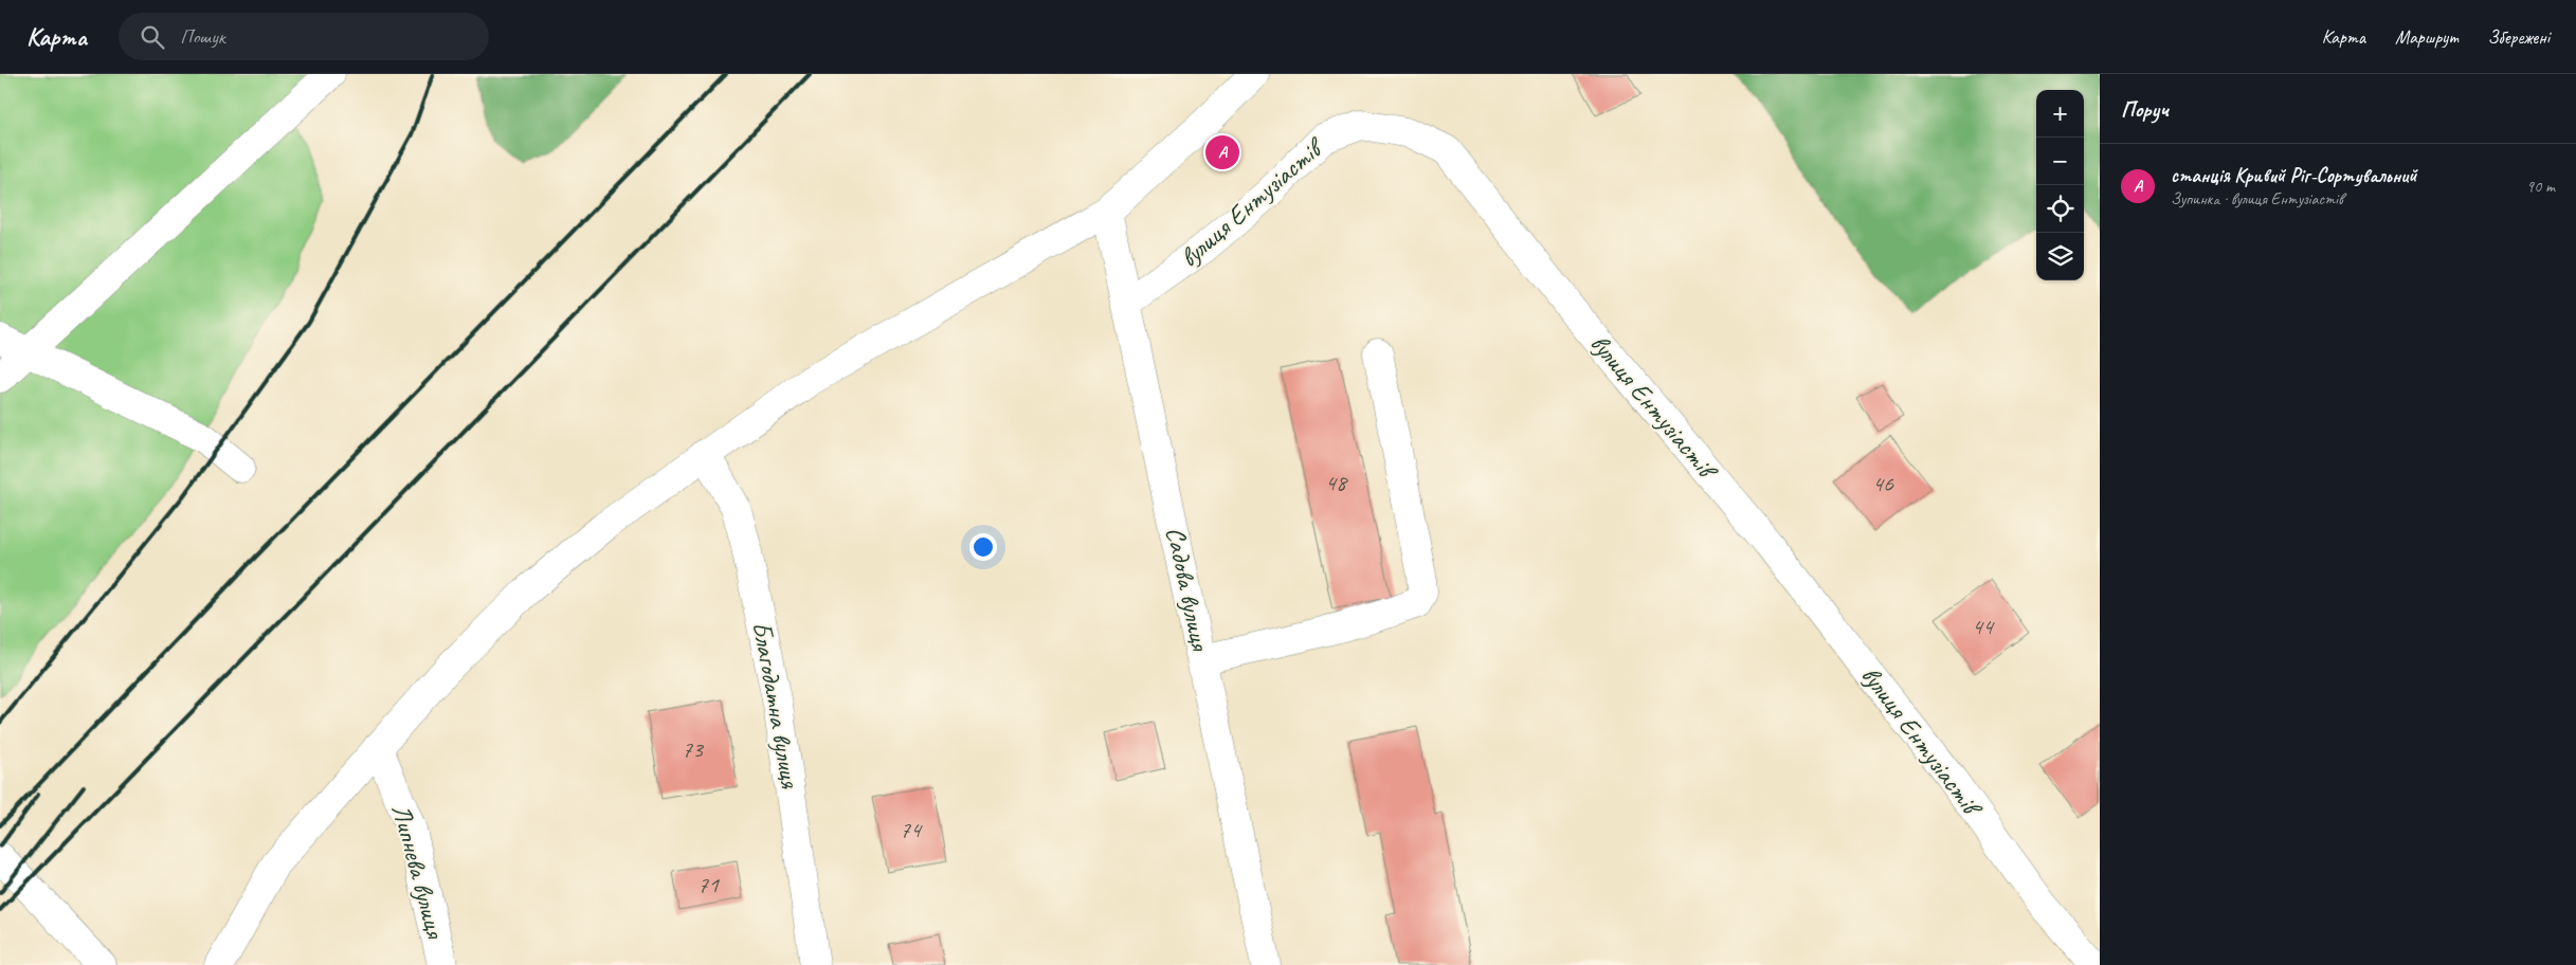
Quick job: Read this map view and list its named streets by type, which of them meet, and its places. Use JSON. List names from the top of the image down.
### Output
{
  "streets": {
    "street": [
      "вулиця Ентузіастів",
      "Садова вулиця",
      "Благодатна вулиця",
      "Липнева вулиця"
    ]
  },
  "crossings": [
    ["вулиця Ентузіастів", "Садова вулиця"]
  ],
  "house_numbers": [
    "48",
    "46",
    "44",
    "73",
    "74",
    "71"
  ],
  "page": {
    "header": "Карта",
    "search": "Пошук",
    "nav": ["Карта", "Маршрут", "Збережені"],
    "heading": "Поруч",
    "map_buttons": ["+", "−"],
    "pins": "A",
    "list": [
      {
        "mark": "A",
        "name": "станція Кривий Ріг-Сортувальний",
        "note": "Зупинка · вулиця Ентузіастів",
        "value": "90 m"
      }
    ]
  }
}
